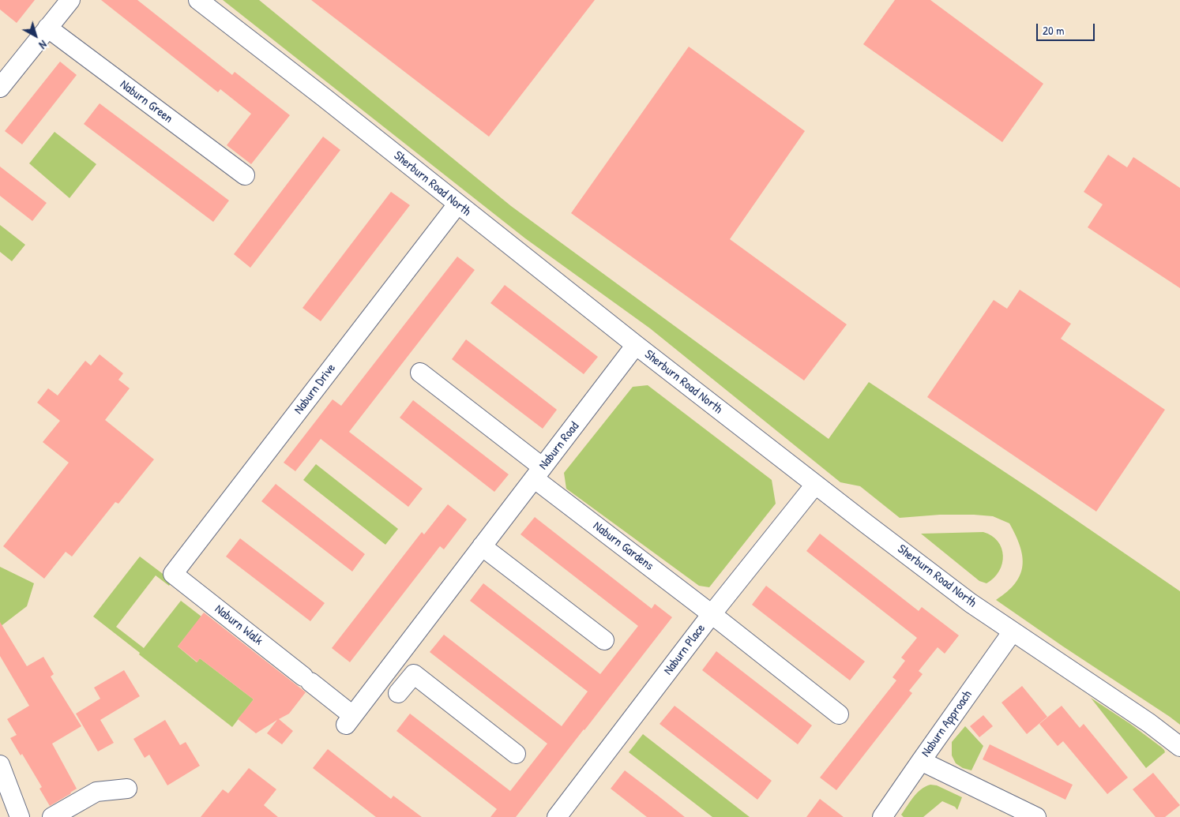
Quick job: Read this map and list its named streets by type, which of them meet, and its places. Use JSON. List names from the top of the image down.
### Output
{
  "streets": {
    "street": [
      "Naburn Green",
      "Sherburn Road North",
      "Naburn Drive",
      "Naburn Road",
      "Naburn Gardens",
      "Naburn Walk",
      "Naburn Place",
      "Naburn Approach"
    ]
  },
  "crossings": [
    ["Sherburn Road North", "Naburn Drive"],
    ["Sherburn Road North", "Naburn Road"],
    ["Sherburn Road North", "Naburn Place"],
    ["Sherburn Road North", "Naburn Approach"],
    ["Naburn Drive", "Naburn Walk"],
    ["Naburn Road", "Naburn Gardens"],
    ["Naburn Road", "Naburn Walk"],
    ["Naburn Gardens", "Naburn Place"]
  ],
  "scale_bar": "20 m",
  "north": "bottom right"
}
